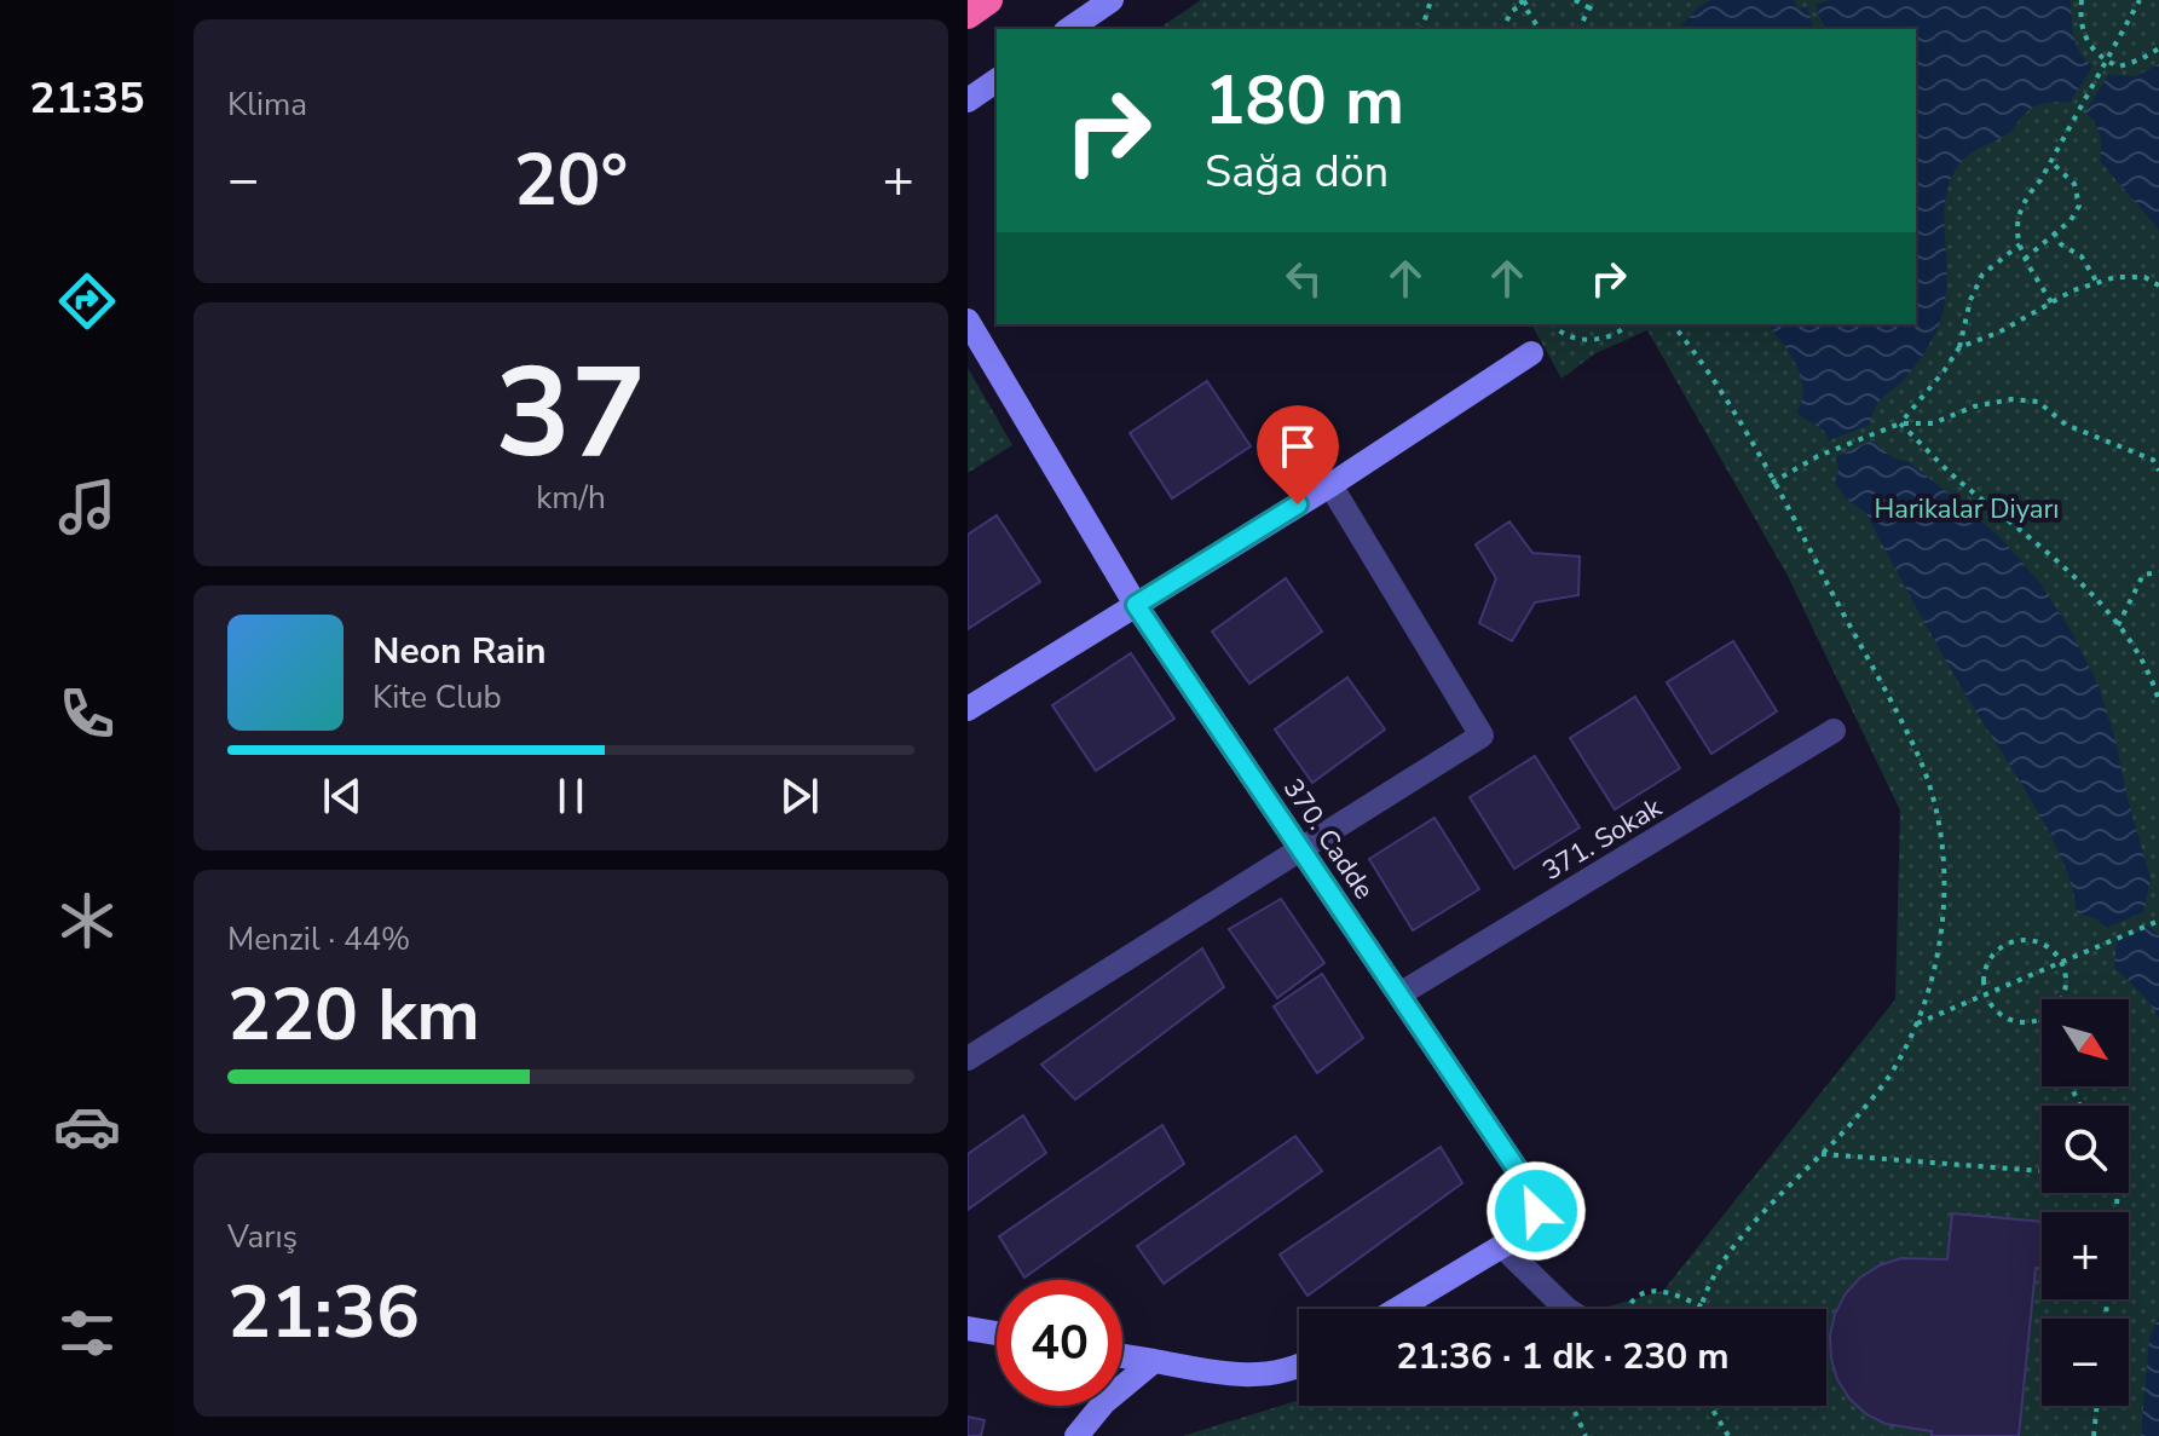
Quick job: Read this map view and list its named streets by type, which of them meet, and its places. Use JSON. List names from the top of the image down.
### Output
{
  "streets": {
    "street": ["370. Cadde", "371. Sokak"]
  },
  "crossings": [
    ["370. Cadde", "371. Sokak"]
  ],
  "parks": ["Harikalar Diyarı"],
  "north": "bottom right",
  "page": {
    "tabs": "21:35",
    "tile": [
      "Klima",
      ["37", "km/h"],
      ["Menzil · 44%", "220 km"],
      ["Varış", "21:36"]
    ],
    "turn": ["180 m", "Sağa dön"],
    "heat": ["−", "20°", "+"],
    "song": ["Neon Rain", "Kite Club"],
    "map_buttons": ["+", "−"],
    "limit": "40",
    "trip": "21:36 · 1 dk · 230 m"
  }
}
